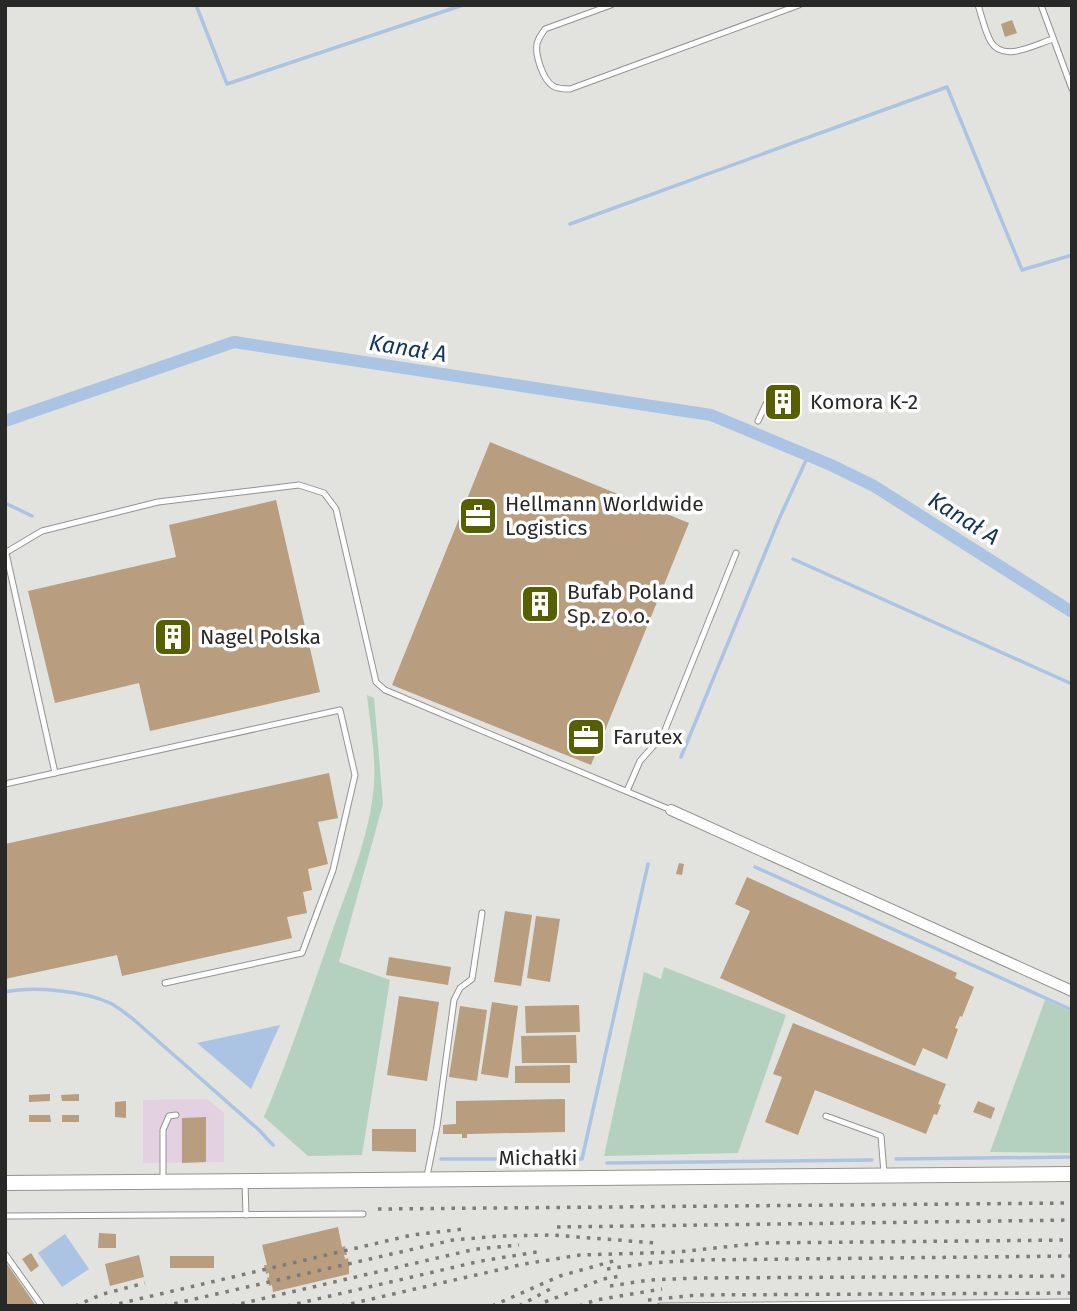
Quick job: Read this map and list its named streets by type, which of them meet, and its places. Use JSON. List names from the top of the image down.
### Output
{
  "streets": {
    "street": ["Michałki"]
  },
  "water": ["Kanał A"],
  "places": {
    "building": ["Komora K-2", "Bufab Poland Sp. z o.o.", "Nagel Polska"],
    "office": ["Hellmann Worldwide Logistics", "Farutex"]
  }
}
